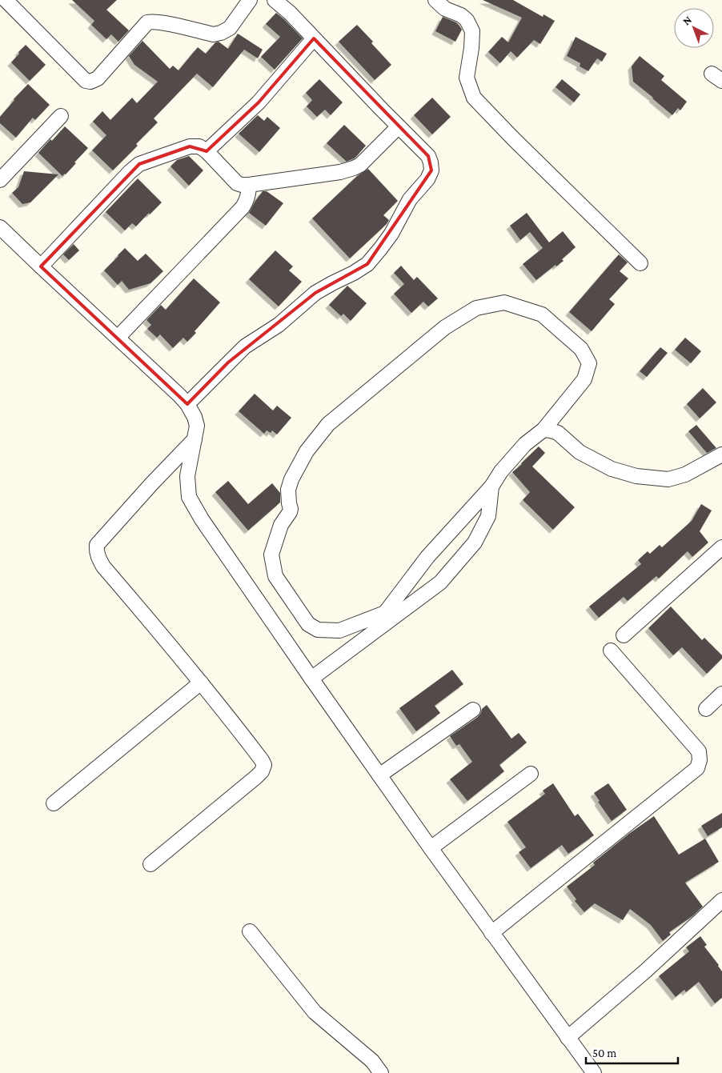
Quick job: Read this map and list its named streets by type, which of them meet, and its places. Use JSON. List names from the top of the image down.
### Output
{
  "scale_bar": "50 m",
  "north": "top left"
}
